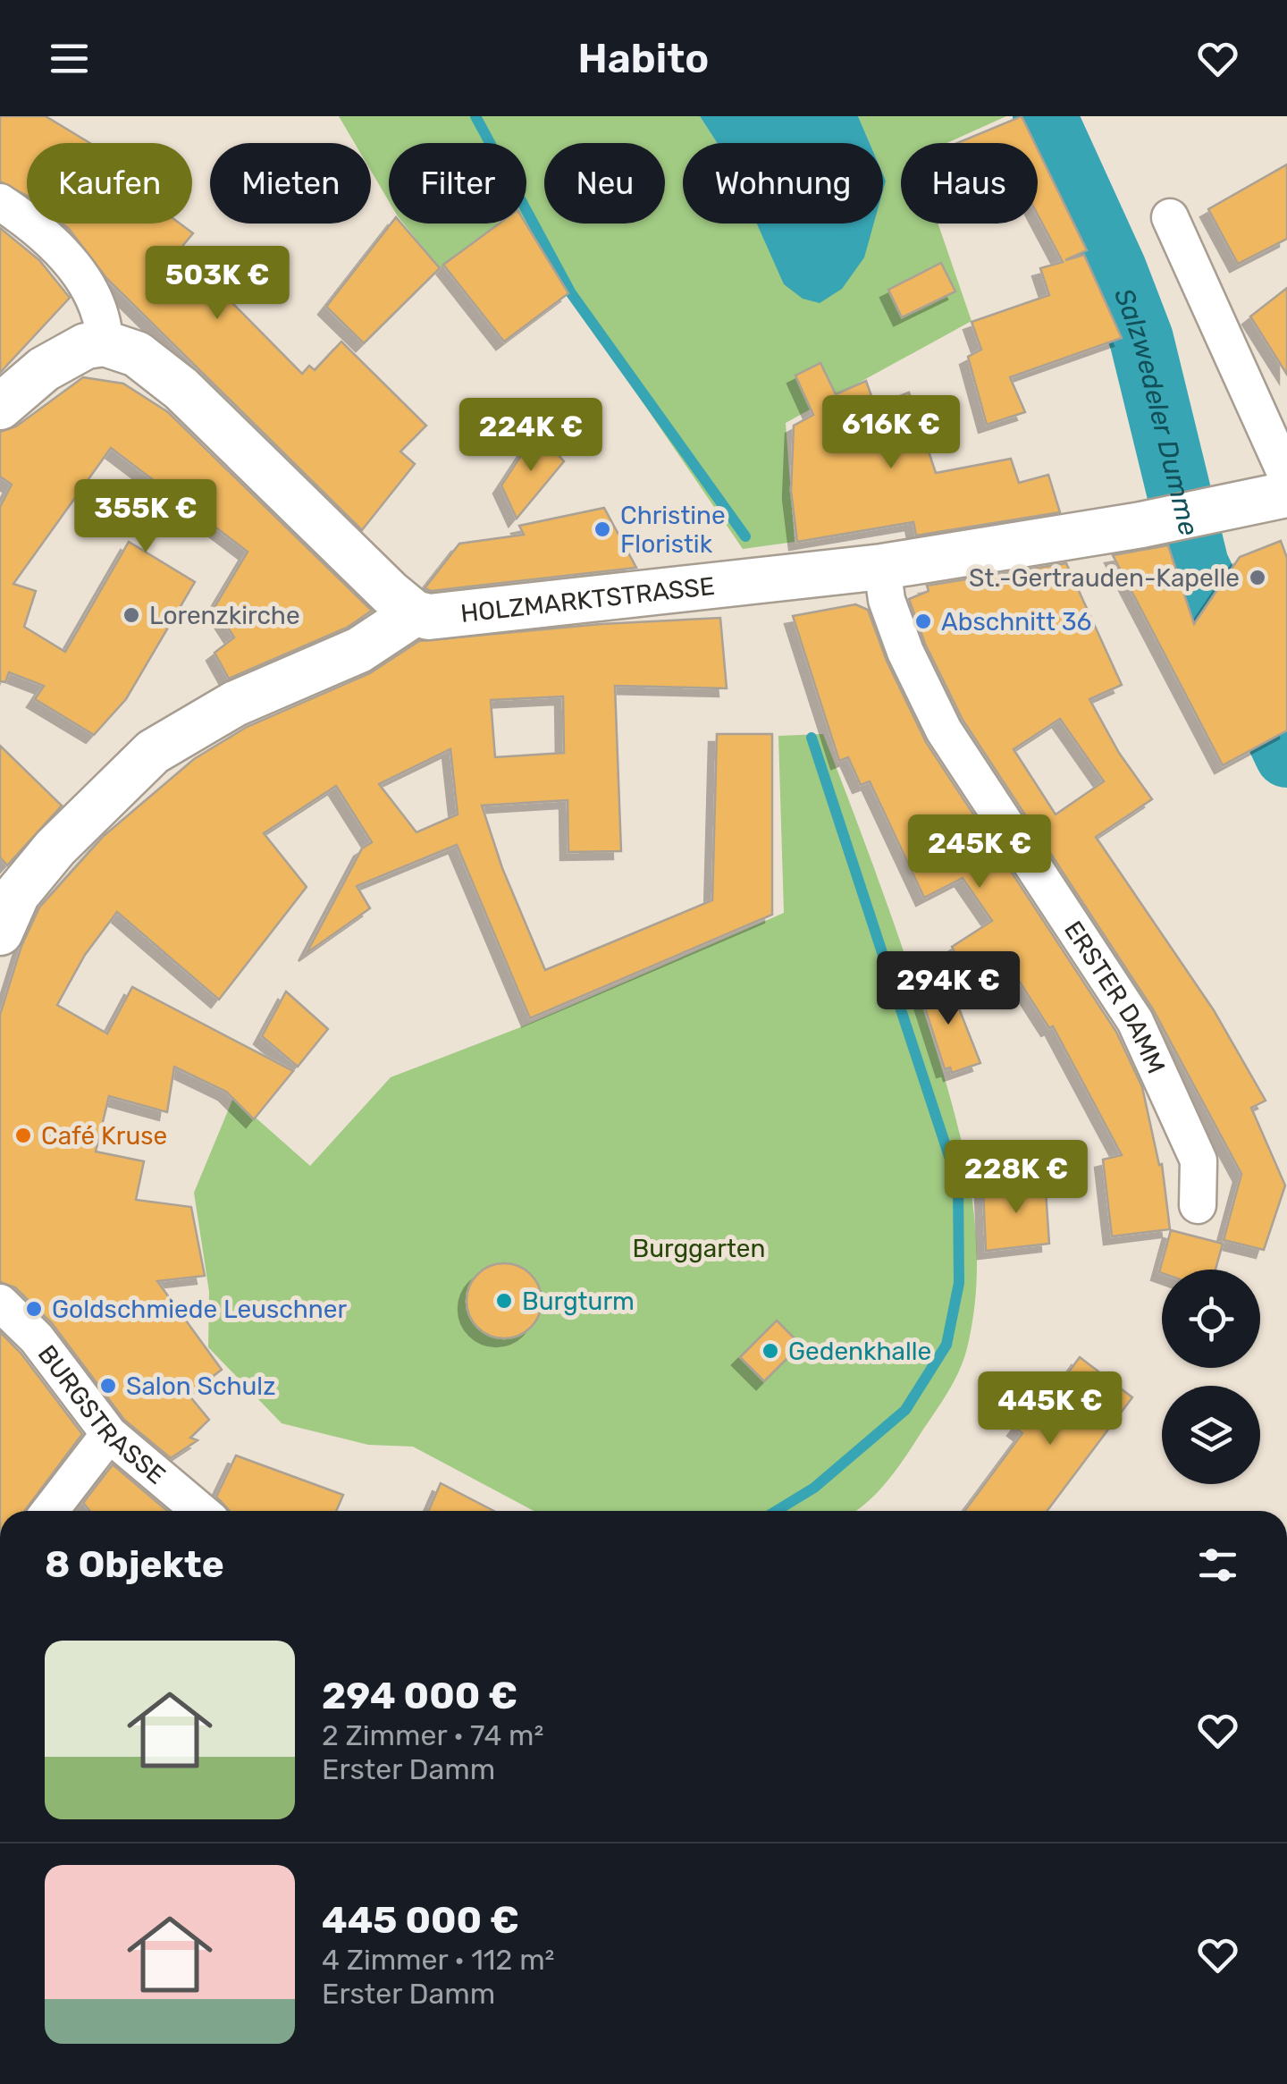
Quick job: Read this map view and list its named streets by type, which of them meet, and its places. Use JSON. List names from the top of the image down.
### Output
{
  "streets": {
    "street": ["HOLZMARKTSTRASSE", "ERSTER DAMM", "BURGSTRASSE"]
  },
  "crossings": [
    ["HOLZMARKTSTRASSE", "ERSTER DAMM"]
  ],
  "water": ["Salzwedeler Dumme"],
  "parks": ["Burggarten"],
  "places": [
    "Christine Floristik",
    "St.-Gertrauden-Kapelle",
    "Lorenzkirche",
    "Abschnitt 36",
    "Café Kruse",
    "Burgturm",
    "Goldschmiede Leuschner",
    "Gedenkhalle",
    "Salon Schulz"
  ],
  "page": {
    "header": "Habito",
    "chip": [
      "Kaufen",
      "Mieten",
      "Filter",
      "Neu",
      "Wohnung",
      "Haus"
    ],
    "price": [
      "503K €",
      "616K €",
      "224K €",
      "355K €",
      "245K €",
      "294K €",
      "228K €",
      "445K €"
    ],
    "heading": "8 Objekte",
    "list": [
      {
        "name": "294 000 €",
        "note": "2 Zimmer · 74 m² · Erster Damm"
      },
      {
        "name": "445 000 €",
        "note": "4 Zimmer · 112 m² · Erster Damm"
      }
    ]
  }
}
